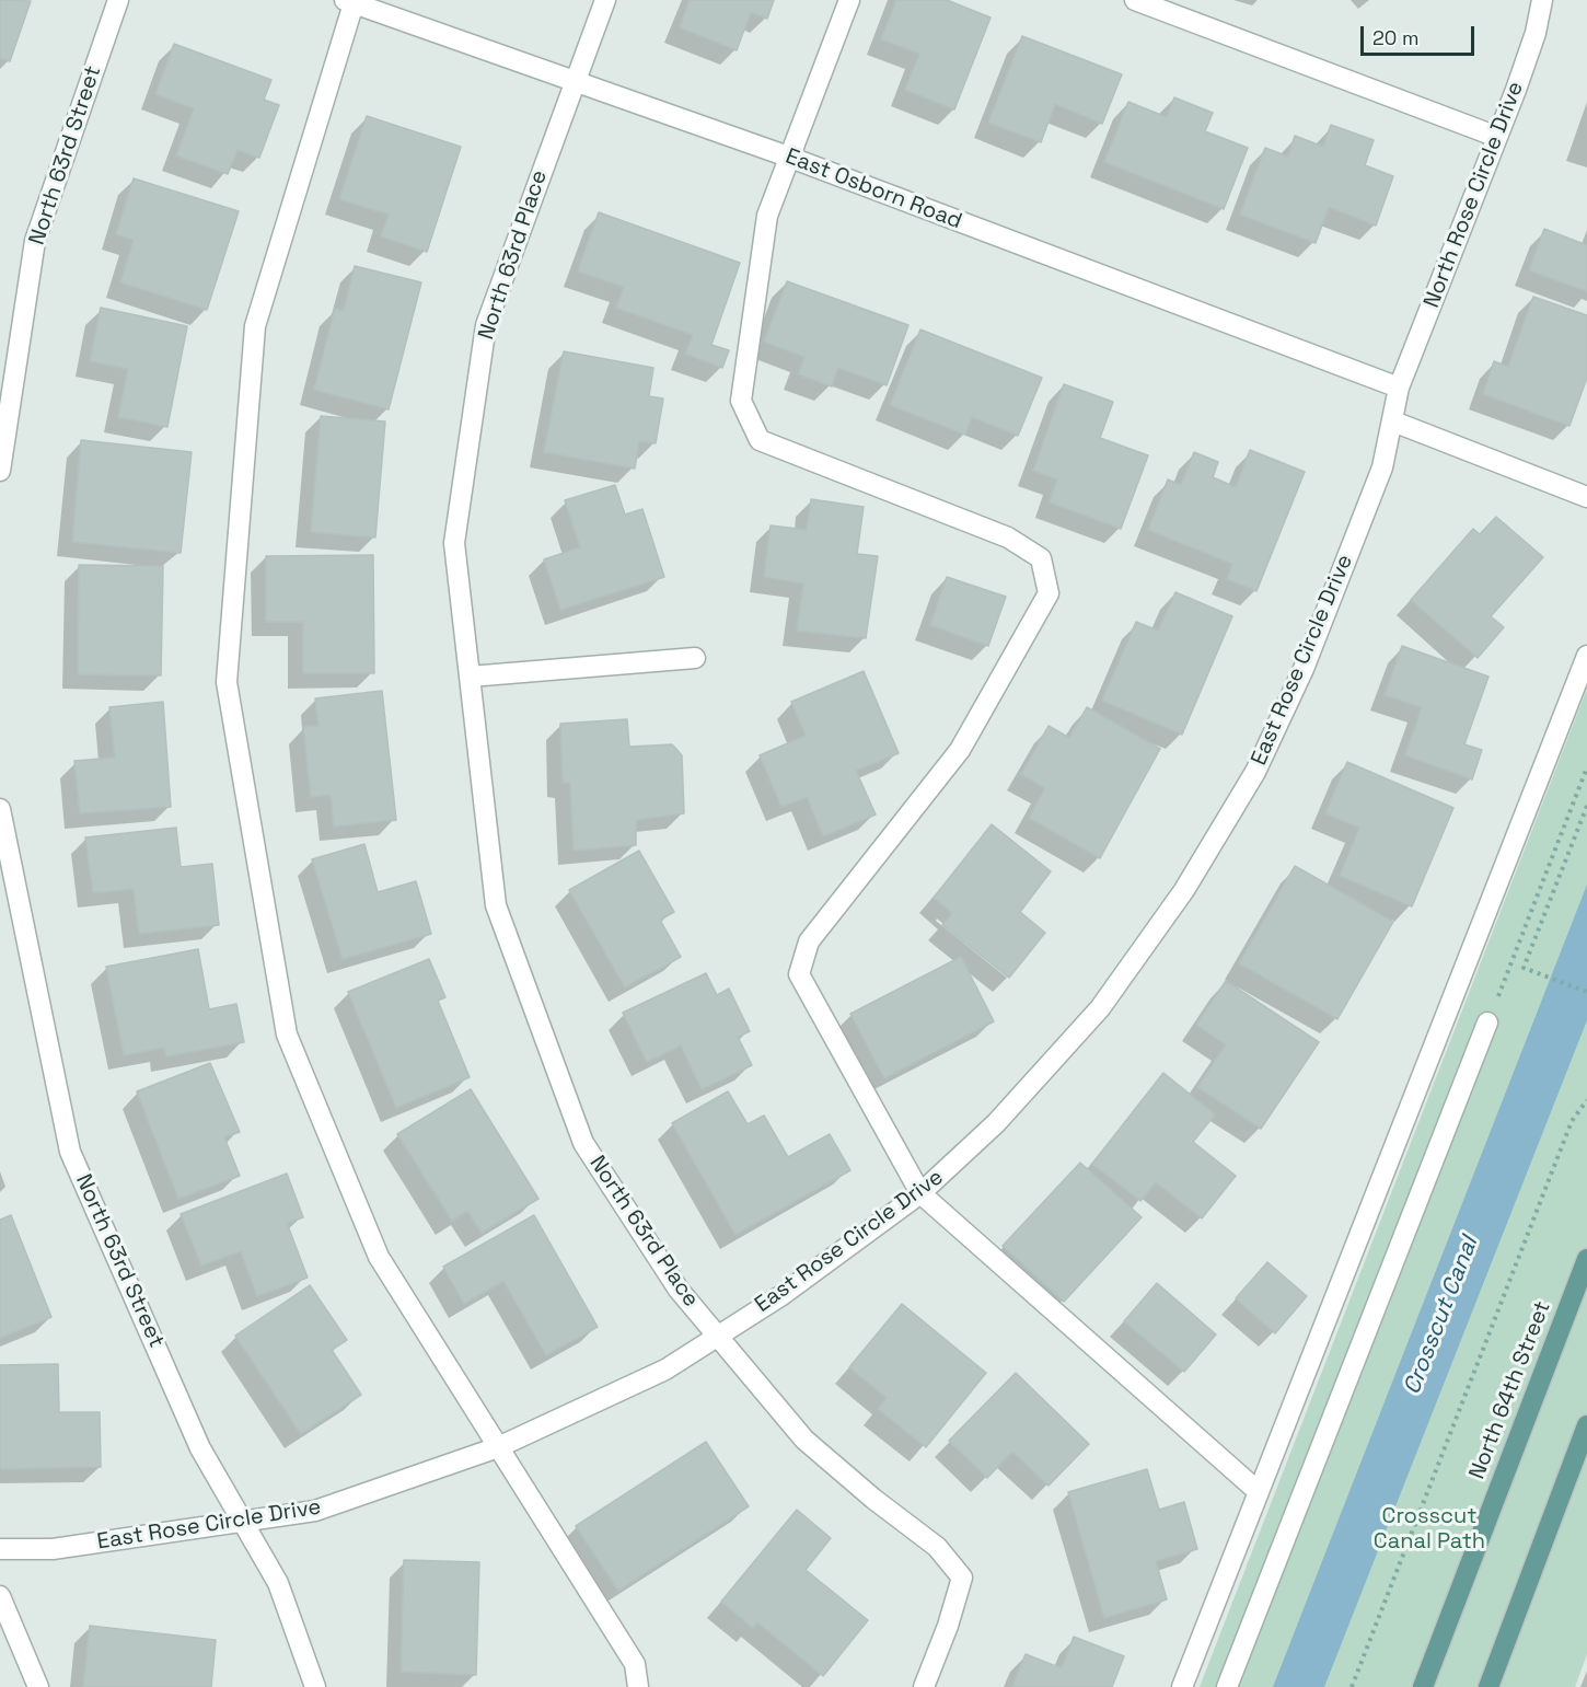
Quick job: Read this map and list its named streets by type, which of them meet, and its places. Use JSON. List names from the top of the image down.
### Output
{
  "streets": {
    "main road": ["North 64th Street"],
    "street": [
      "North 63rd Street",
      "East Osborn Road",
      "North Rose Circle Drive",
      "North 63rd Place",
      "East Rose Circle Drive"
    ]
  },
  "crossings": [
    ["North 63rd Street", "East Rose Circle Drive"],
    ["East Osborn Road", "North Rose Circle Drive"],
    ["East Osborn Road", "North 63rd Place"],
    ["East Osborn Road", "East Rose Circle Drive"],
    ["North Rose Circle Drive", "East Rose Circle Drive"],
    ["North 63rd Place", "East Rose Circle Drive"]
  ],
  "water": ["Crosscut Canal"],
  "parks": ["Crosscut Canal Path"],
  "scale_bar": "20 m"
}
